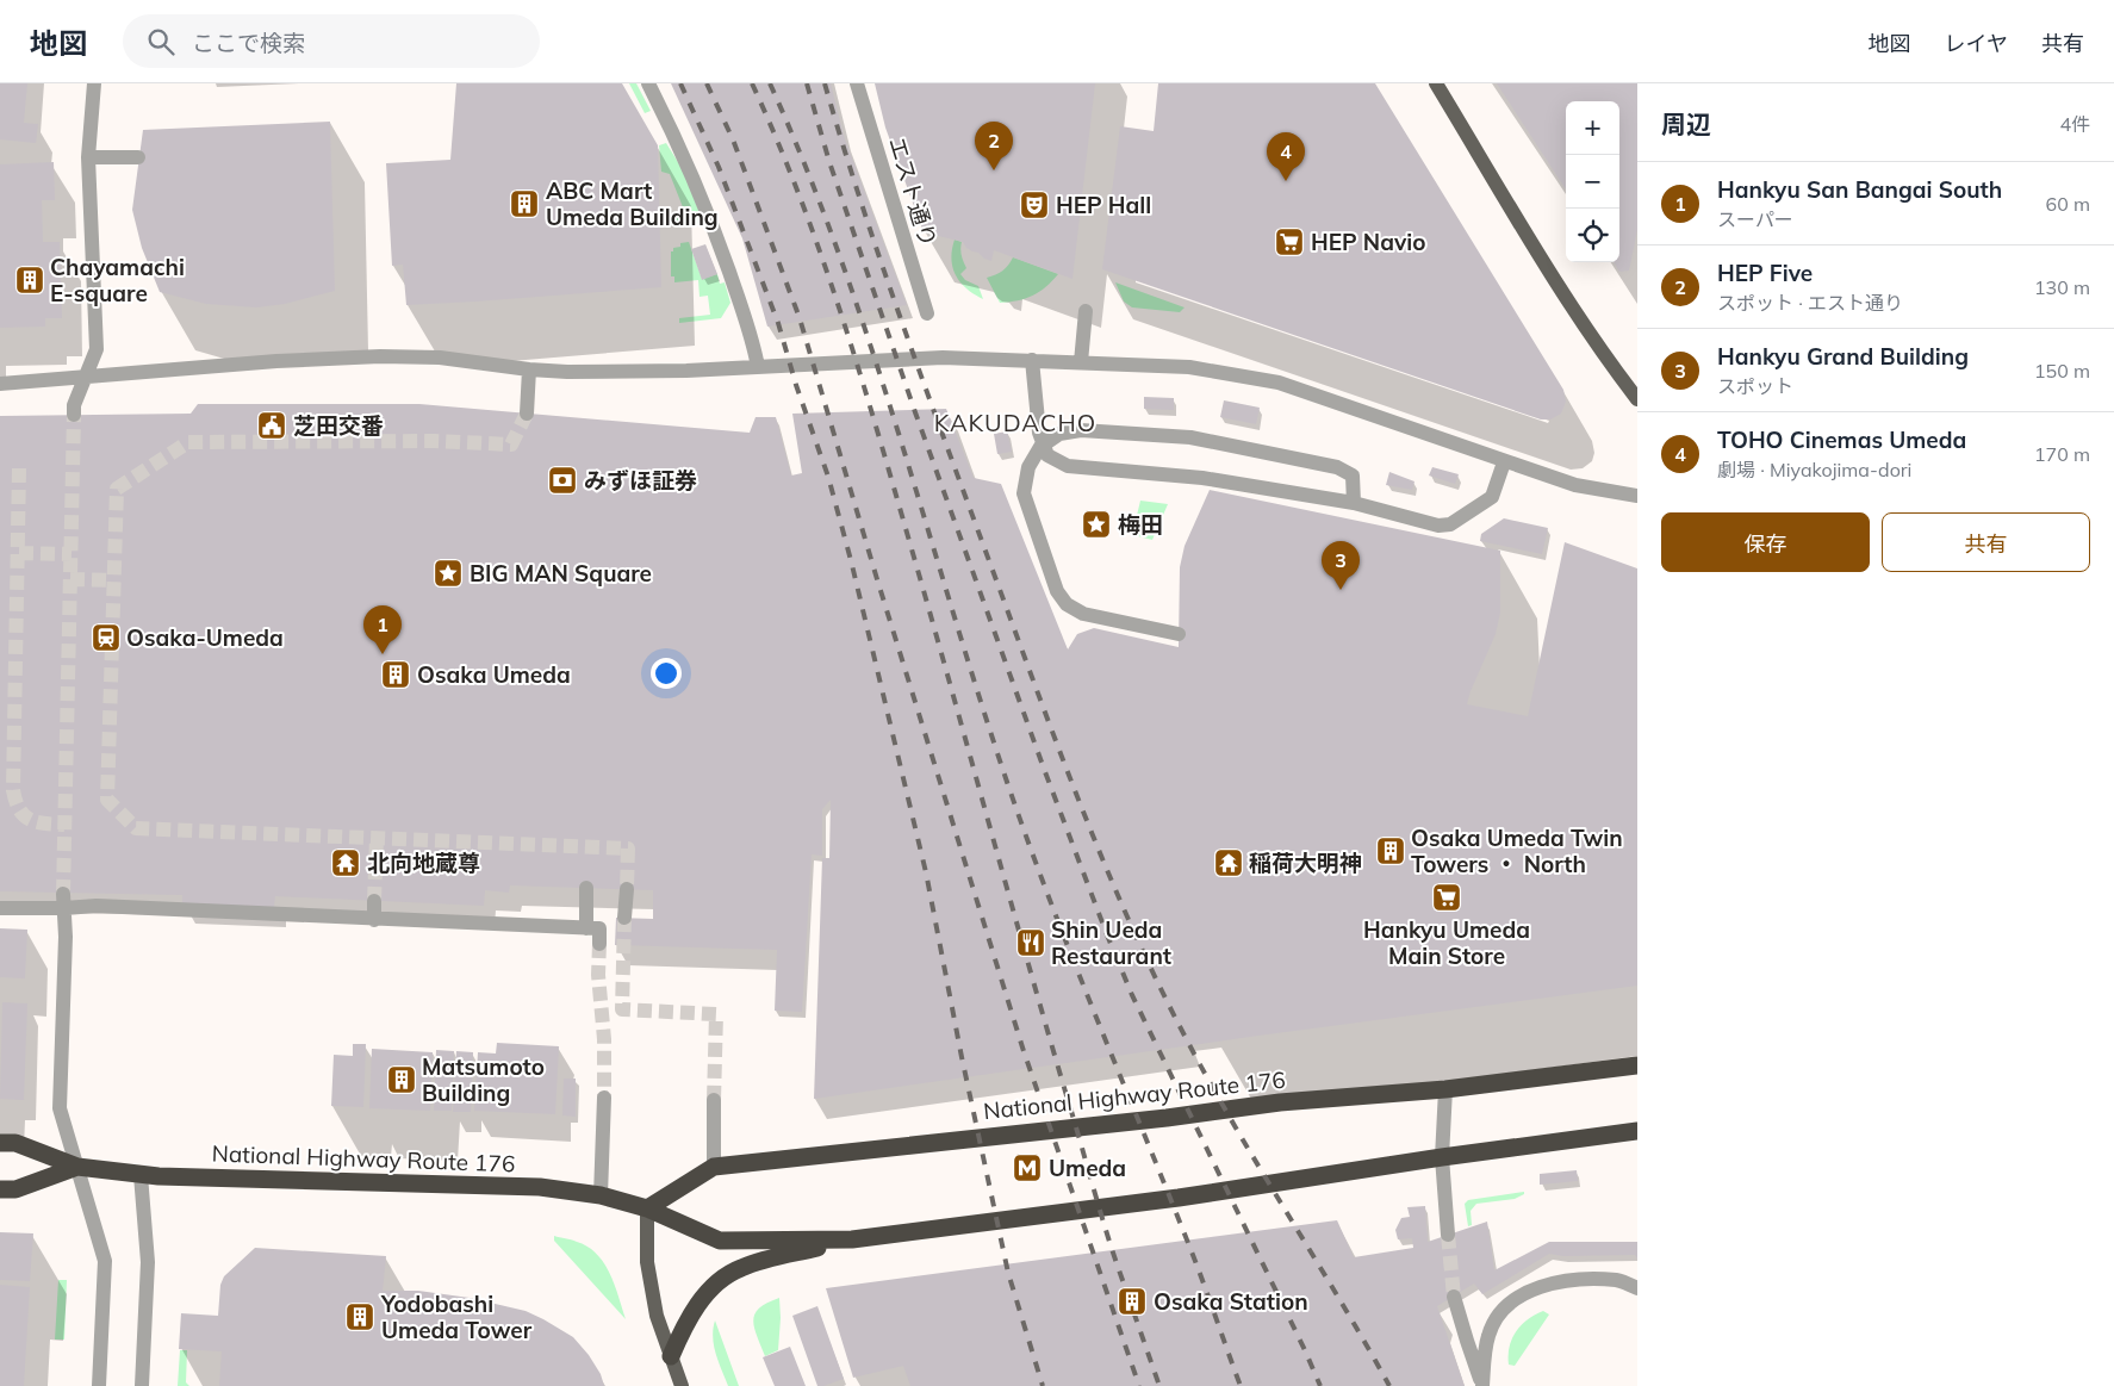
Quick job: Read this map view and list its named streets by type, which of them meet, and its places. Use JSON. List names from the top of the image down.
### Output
{
  "streets": {
    "highway": ["National Highway Route 176"],
    "street": ["エスト通り"]
  },
  "districts": ["KAKUDACHO"],
  "places": {
    "building": [
      "ABC Mart Umeda Building",
      "Chayamachi E-square",
      "Osaka Umeda",
      "Osaka Umeda Twin Towers ・ North",
      "Matsumoto Building",
      "Osaka Station",
      "Yodobashi Umeda Tower"
    ],
    "theatre": ["HEP Hall"],
    "supermarket": ["HEP Navio", "Hankyu Umeda Main Store"],
    "public building": ["芝田交番"],
    "bank": ["みずほ証券"],
    "place": ["梅田", "BIG MAN Square"],
    "station": ["Osaka-Umeda"],
    "temple": ["北向地蔵尊", "稲荷大明神"],
    "restaurant": ["Shin Ueda Restaurant"],
    "metro station": ["Umeda"]
  },
  "page": {
    "header": "地図",
    "search": "ここで検索",
    "nav": ["地図", "レイヤ", "共有"],
    "heading": ["周辺", "4件"],
    "map_buttons": ["+", "−"],
    "pins": [
      "2",
      "4",
      "3",
      "1"
    ],
    "list": [
      {
        "mark": "1",
        "name": "Hankyu San Bangai South",
        "note": "スーパー",
        "value": "60 m"
      },
      {
        "mark": "2",
        "name": "HEP Five",
        "note": "スポット · エスト通り",
        "value": "130 m"
      },
      {
        "mark": "3",
        "name": "Hankyu Grand Building",
        "note": "スポット",
        "value": "150 m"
      },
      {
        "mark": "4",
        "name": "TOHO Cinemas Umeda",
        "note": "劇場 · Miyakojima-dori",
        "value": "170 m"
      }
    ],
    "buttons": ["保存", "共有"]
  }
}
